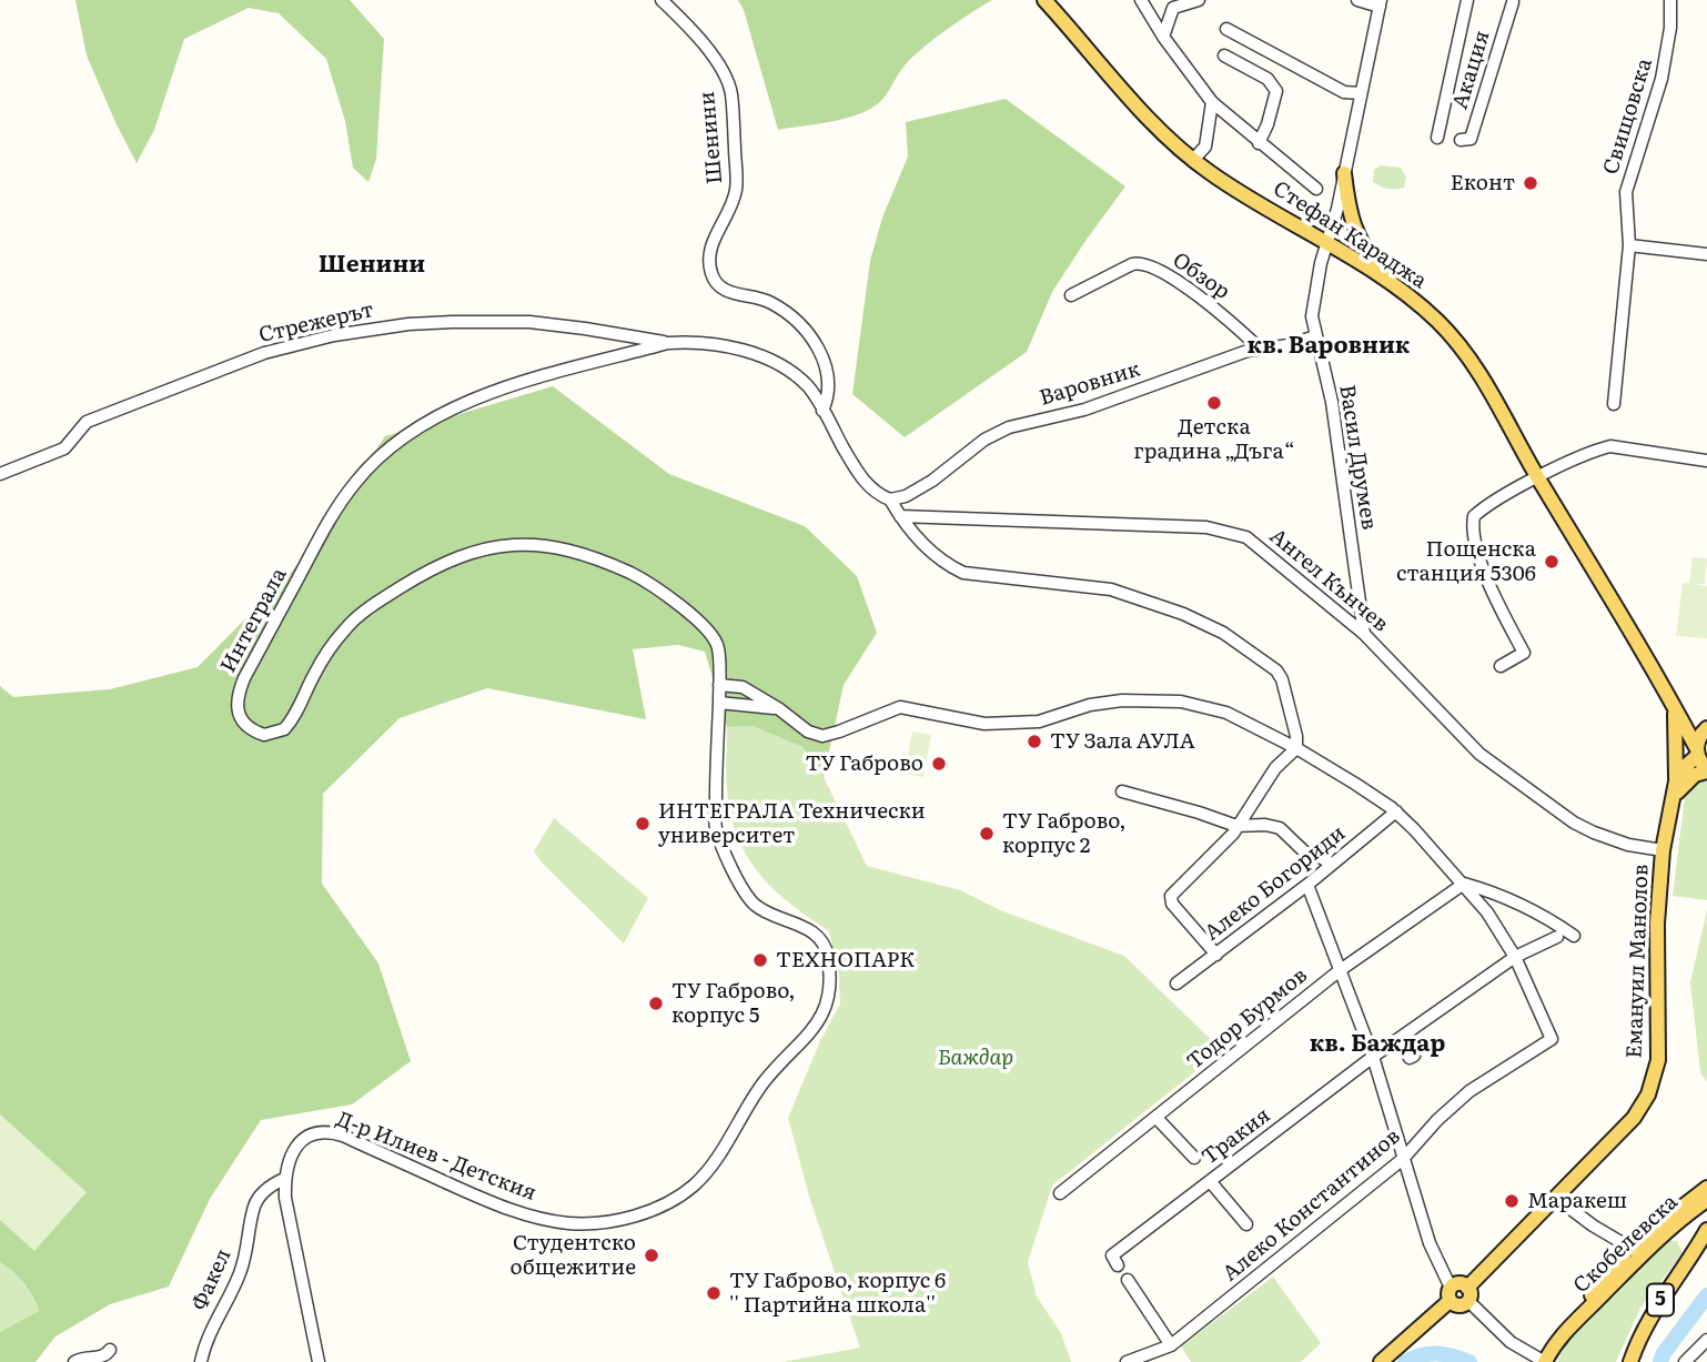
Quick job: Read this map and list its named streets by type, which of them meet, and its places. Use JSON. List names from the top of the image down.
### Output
{
  "streets": {
    "main road": [
      "Стефан Караджа",
      "Емануил Манолов",
      "Скобелевска",
      "5"
    ],
    "street": [
      "Акация",
      "Свищовска",
      "Шенини",
      "Обзор",
      "Стрежерът",
      "Варовник",
      "Васил Друмев",
      "Ангел Кънчев",
      "Интеграла",
      "Алеко Богориди",
      "Тодор Бурмов",
      "Тракия",
      "Д-р Илиев - Детския",
      "Алеко Константинов",
      "Факел"
    ]
  },
  "crossings": [
    ["Стефан Караджа", "Васил Друмев"],
    ["Стефан Караджа", "Емануил Манолов"],
    ["Обзор", "Варовник"],
    ["Стрежерът", "Интеграла"],
    ["Варовник", "Васил Друмев"],
    ["Васил Друмев", "Ангел Кънчев"],
    ["Ангел Кънчев", "Емануил Манолов"],
    ["Интеграла", "Д-р Илиев - Детския"],
    ["Тракия", "Алеко Константинов"],
    ["Д-р Илиев - Детския", "Факел"]
  ],
  "districts": ["Шенини", "кв. Варовник", "кв. Баждар"],
  "parks": ["Баждар"],
  "places": [
    "Еконт",
    "Детска градина „Дъга“",
    "Пощенска станция 5306",
    "ТУ Зала АУЛА",
    "ТУ Габрово",
    "ИНТЕГРАЛА Технически университет",
    "ТУ Габрово, корпус 2",
    "ТЕХНОПАРК",
    "ТУ Габрово, корпус 5",
    "Маракеш",
    "Студентско общежитие",
    "ТУ Габрово, корпус 6 '' Партийна школа''"
  ]
}
